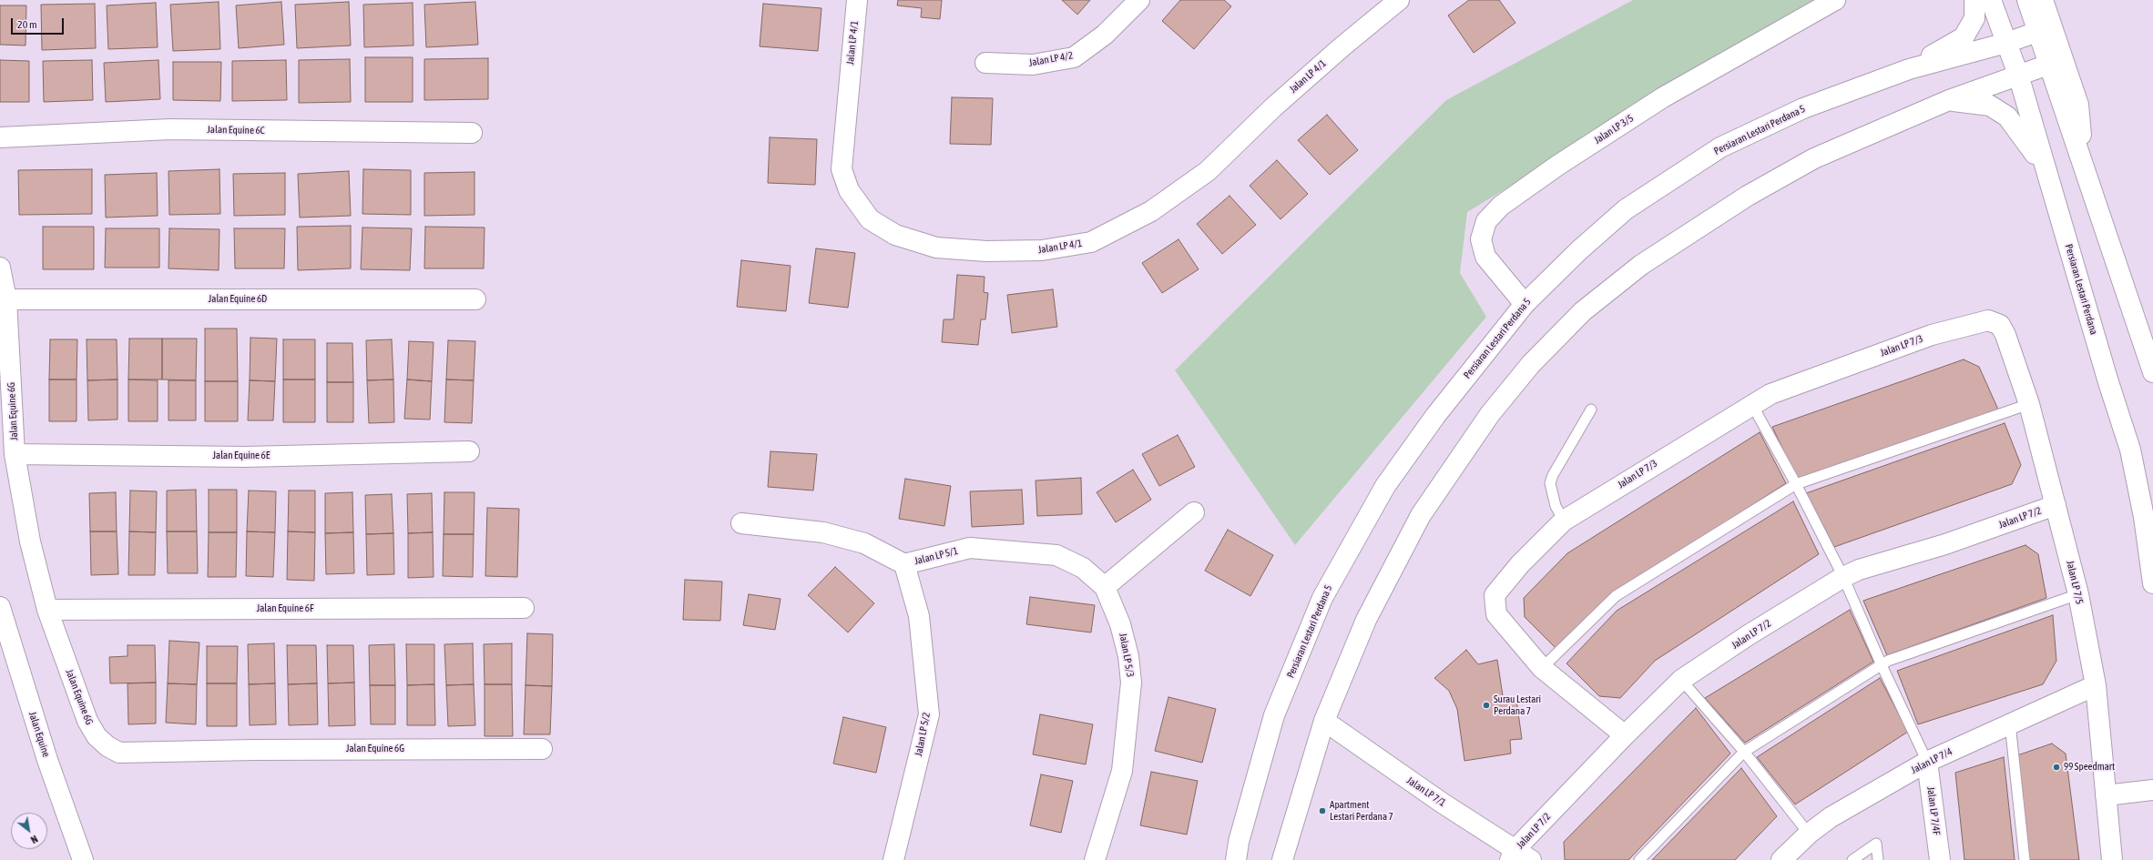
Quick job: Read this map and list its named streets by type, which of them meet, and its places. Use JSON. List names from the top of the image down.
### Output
{
  "streets": {
    "street": [
      "Jalan LP 4/1",
      "Jalan LP 4/2",
      "Jalan LP 3/5",
      "Jalan Equine 6C",
      "Persiaran Lestari Perdana 5",
      "Persiaran Lestari Perdana",
      "Jalan Equine 6D",
      "Jalan LP 7/3",
      "Jalan Equine 6G",
      "Jalan Equine 6E",
      "Jalan LP 7/2",
      "Jalan LP 5/1",
      "Jalan LP 7/5",
      "Jalan Equine 6F",
      "Jalan LP 5/3",
      "Jalan Equine",
      "Jalan LP 5/2",
      "Jalan LP 7/4",
      "Jalan LP 7/1",
      "Jalan LP 7/4F"
    ]
  },
  "crossings": [
    ["Jalan LP 3/5", "Persiaran Lestari Perdana 5"],
    ["Persiaran Lestari Perdana 5", "Persiaran Lestari Perdana"],
    ["Jalan Equine 6D", "Jalan Equine 6G"],
    ["Jalan LP 7/3", "Jalan LP 7/2"],
    ["Jalan LP 7/3", "Jalan LP 7/5"],
    ["Jalan Equine 6G", "Jalan Equine 6E"],
    ["Jalan Equine 6G", "Jalan Equine 6F"],
    ["Jalan LP 7/2", "Jalan LP 7/5"],
    ["Jalan LP 7/2", "Jalan LP 7/1"],
    ["Jalan LP 5/1", "Jalan LP 5/3"],
    ["Jalan LP 5/1", "Jalan LP 5/2"],
    ["Jalan LP 7/5", "Jalan LP 7/4"],
    ["Jalan LP 7/4", "Jalan LP 7/4F"]
  ],
  "places": ["Surau Lestari Perdana 7", "99 Speedmart", "Apartment Lestari Perdana 7"],
  "scale_bar": "20 m",
  "north": "bottom right"
}
